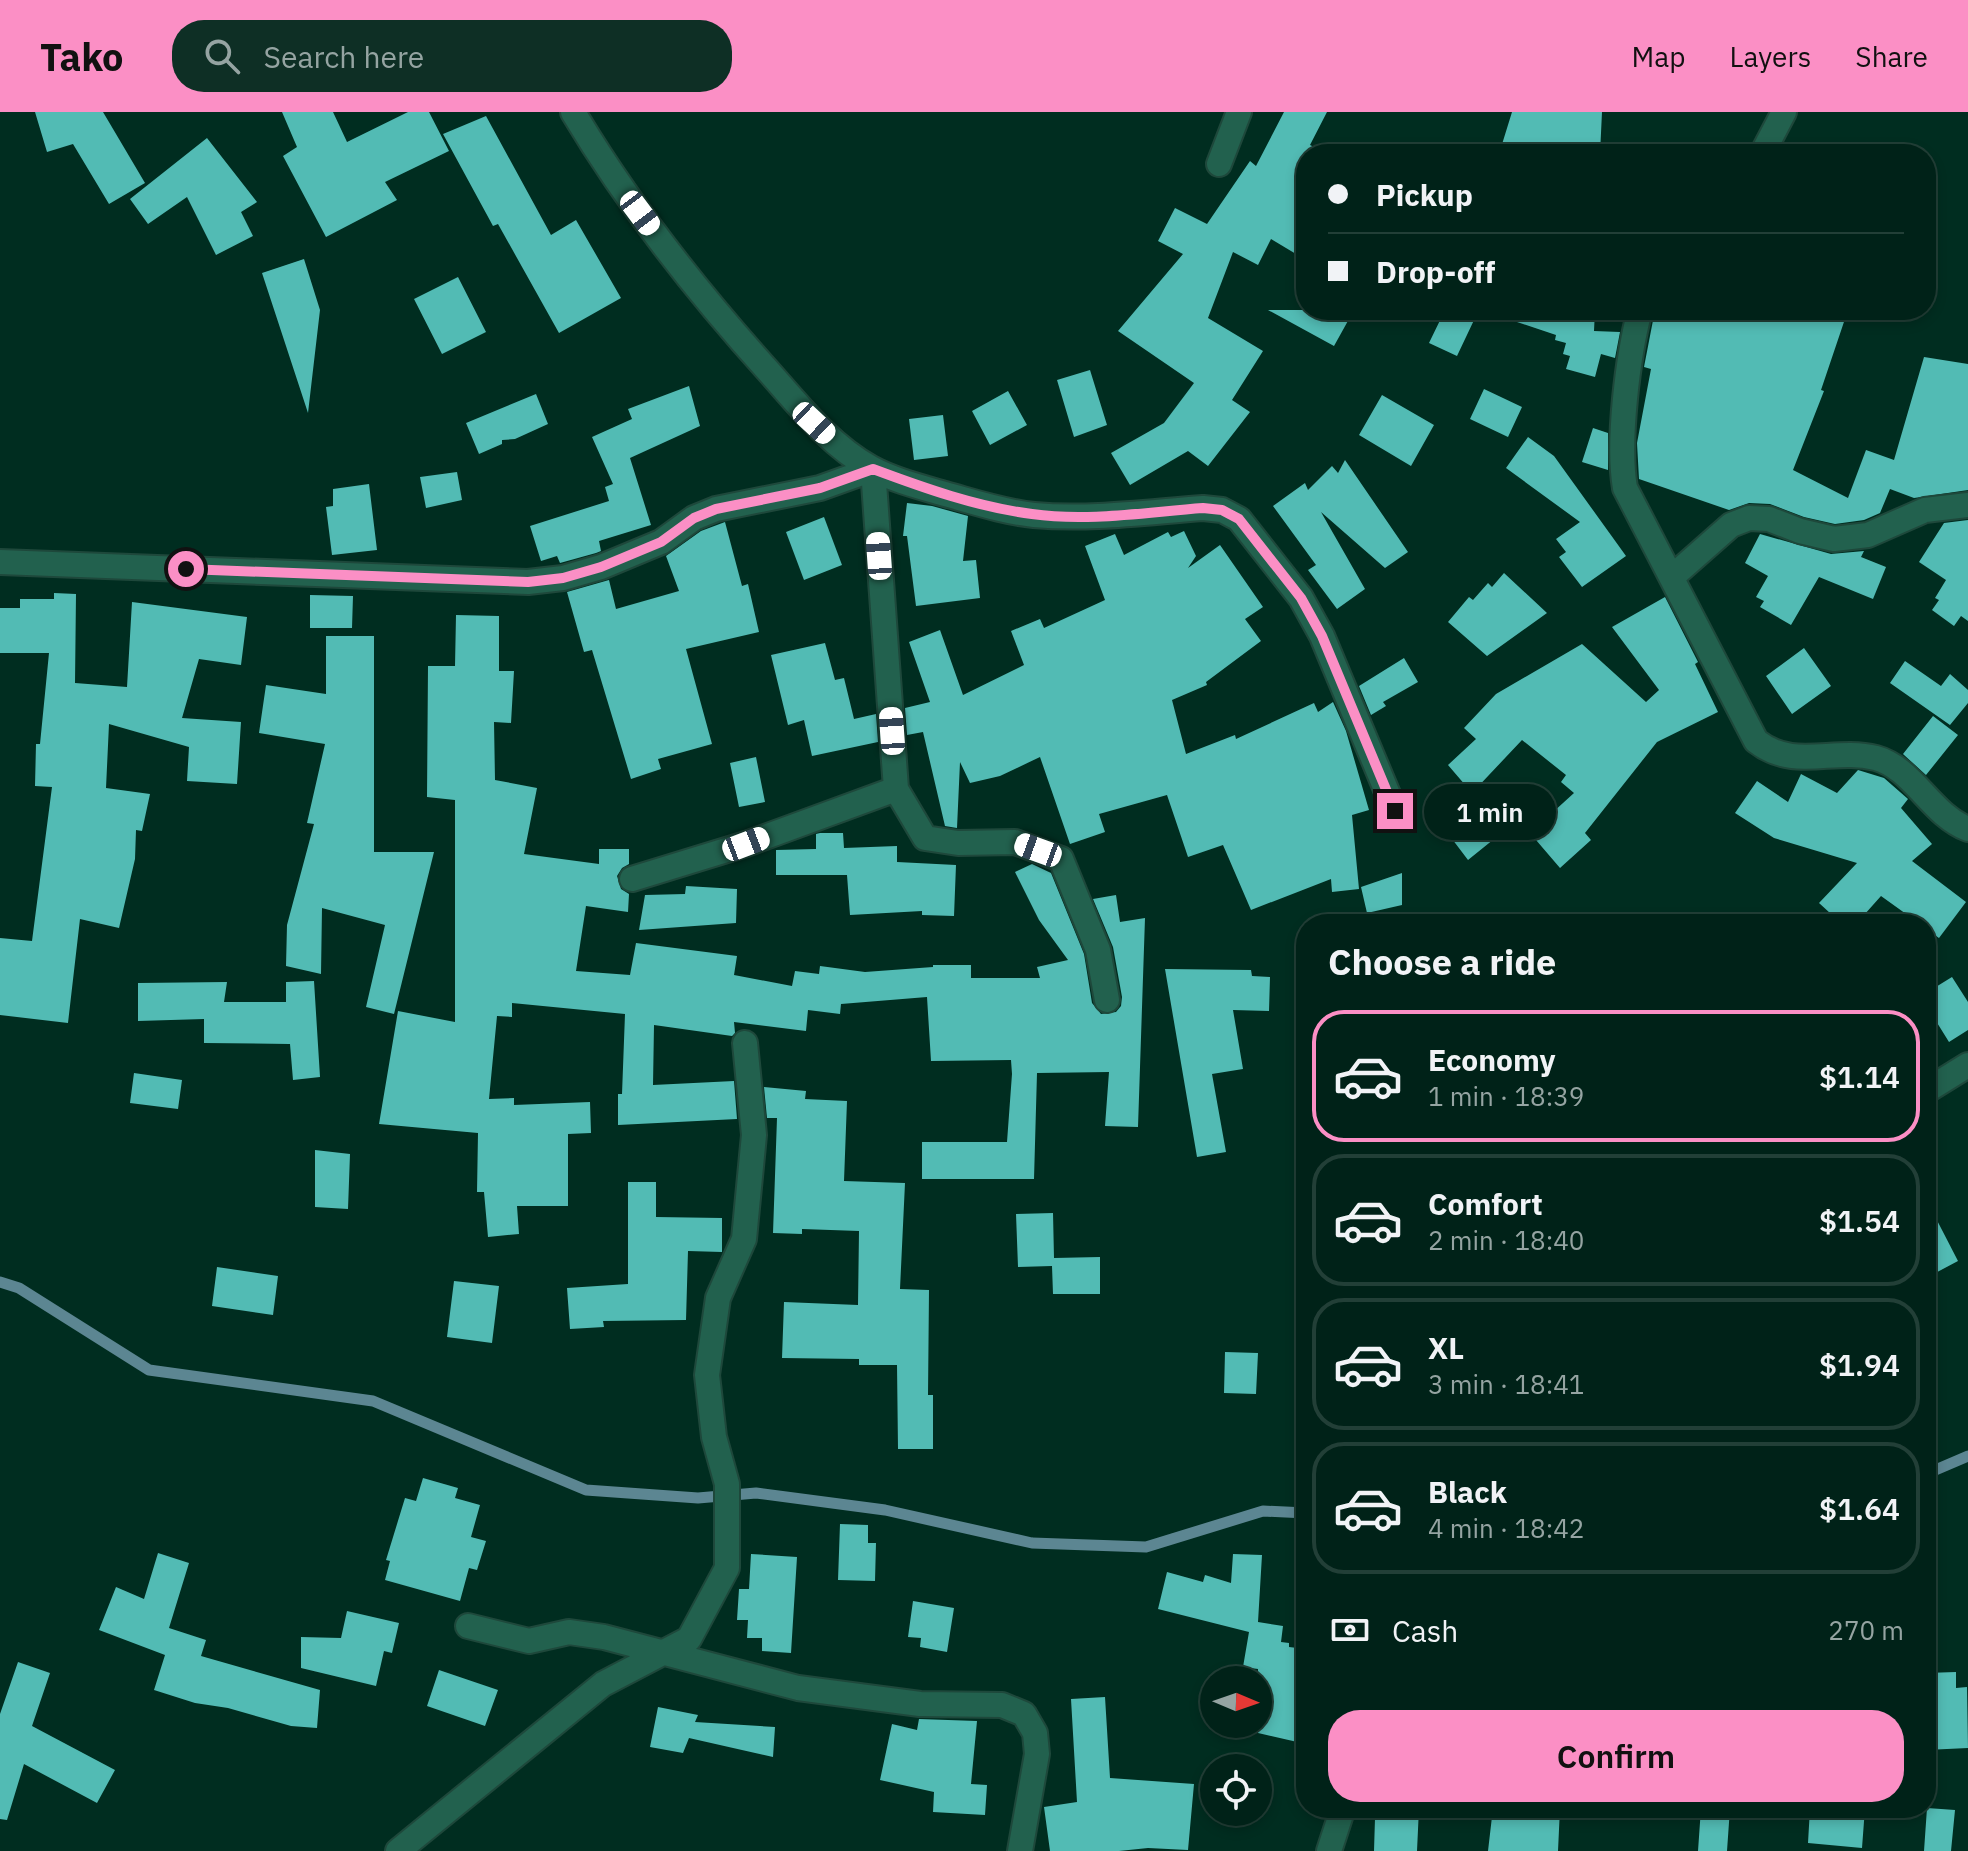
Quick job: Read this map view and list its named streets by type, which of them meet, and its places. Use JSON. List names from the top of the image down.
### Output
{
  "north": "right",
  "page": {
    "header": "Tako",
    "search": "Search here",
    "nav": ["Map", "Layers", "Share"],
    "banner": ["Pickup", "Drop-off"],
    "bubble": "1 min",
    "heading": "Choose a ride",
    "list": [
      {
        "name": "Economy",
        "note": "1 min · 18:39",
        "value": "$1.14"
      },
      {
        "name": "Comfort",
        "note": "2 min · 18:40",
        "value": "$1.54"
      },
      {
        "name": "XL",
        "note": "3 min · 18:41",
        "value": "$1.94"
      },
      {
        "name": "Black",
        "note": "4 min · 18:42",
        "value": "$1.64"
      }
    ],
    "pay": ["Cash", "270 m"],
    "buttons": "Confirm"
  }
}
